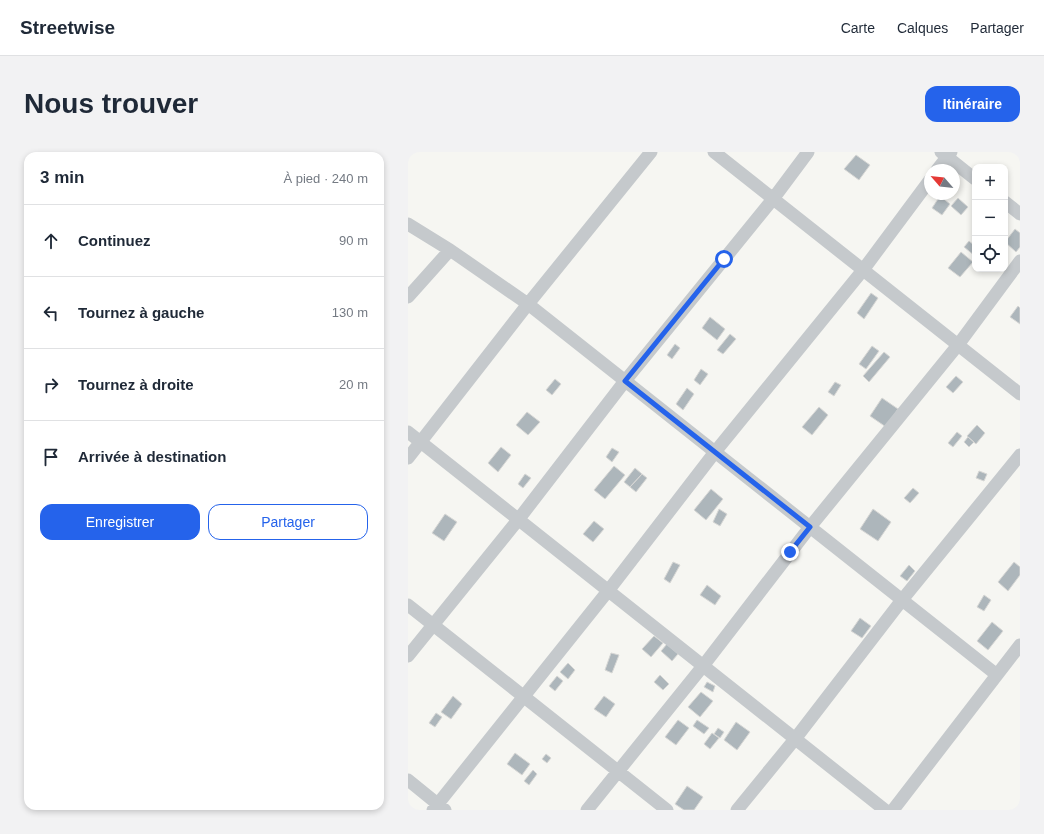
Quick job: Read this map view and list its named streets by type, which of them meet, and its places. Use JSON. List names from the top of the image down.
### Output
{
  "north": "top left",
  "page": {
    "header": "Streetwise",
    "nav": ["Carte", "Calques", "Partager"],
    "buttons": [
      "Itinéraire",
      ["Enregistrer", "Partager"]
    ],
    "title": "Nous trouver",
    "heading": ["3 min", "À pied · 240 m"],
    "map_buttons": ["+", "−"],
    "list": [
      ["Continuez", "90 m"],
      ["Tournez à gauche", "130 m"],
      ["Tournez à droite", "20 m"],
      "Arrivée à destination"
    ]
  }
}
